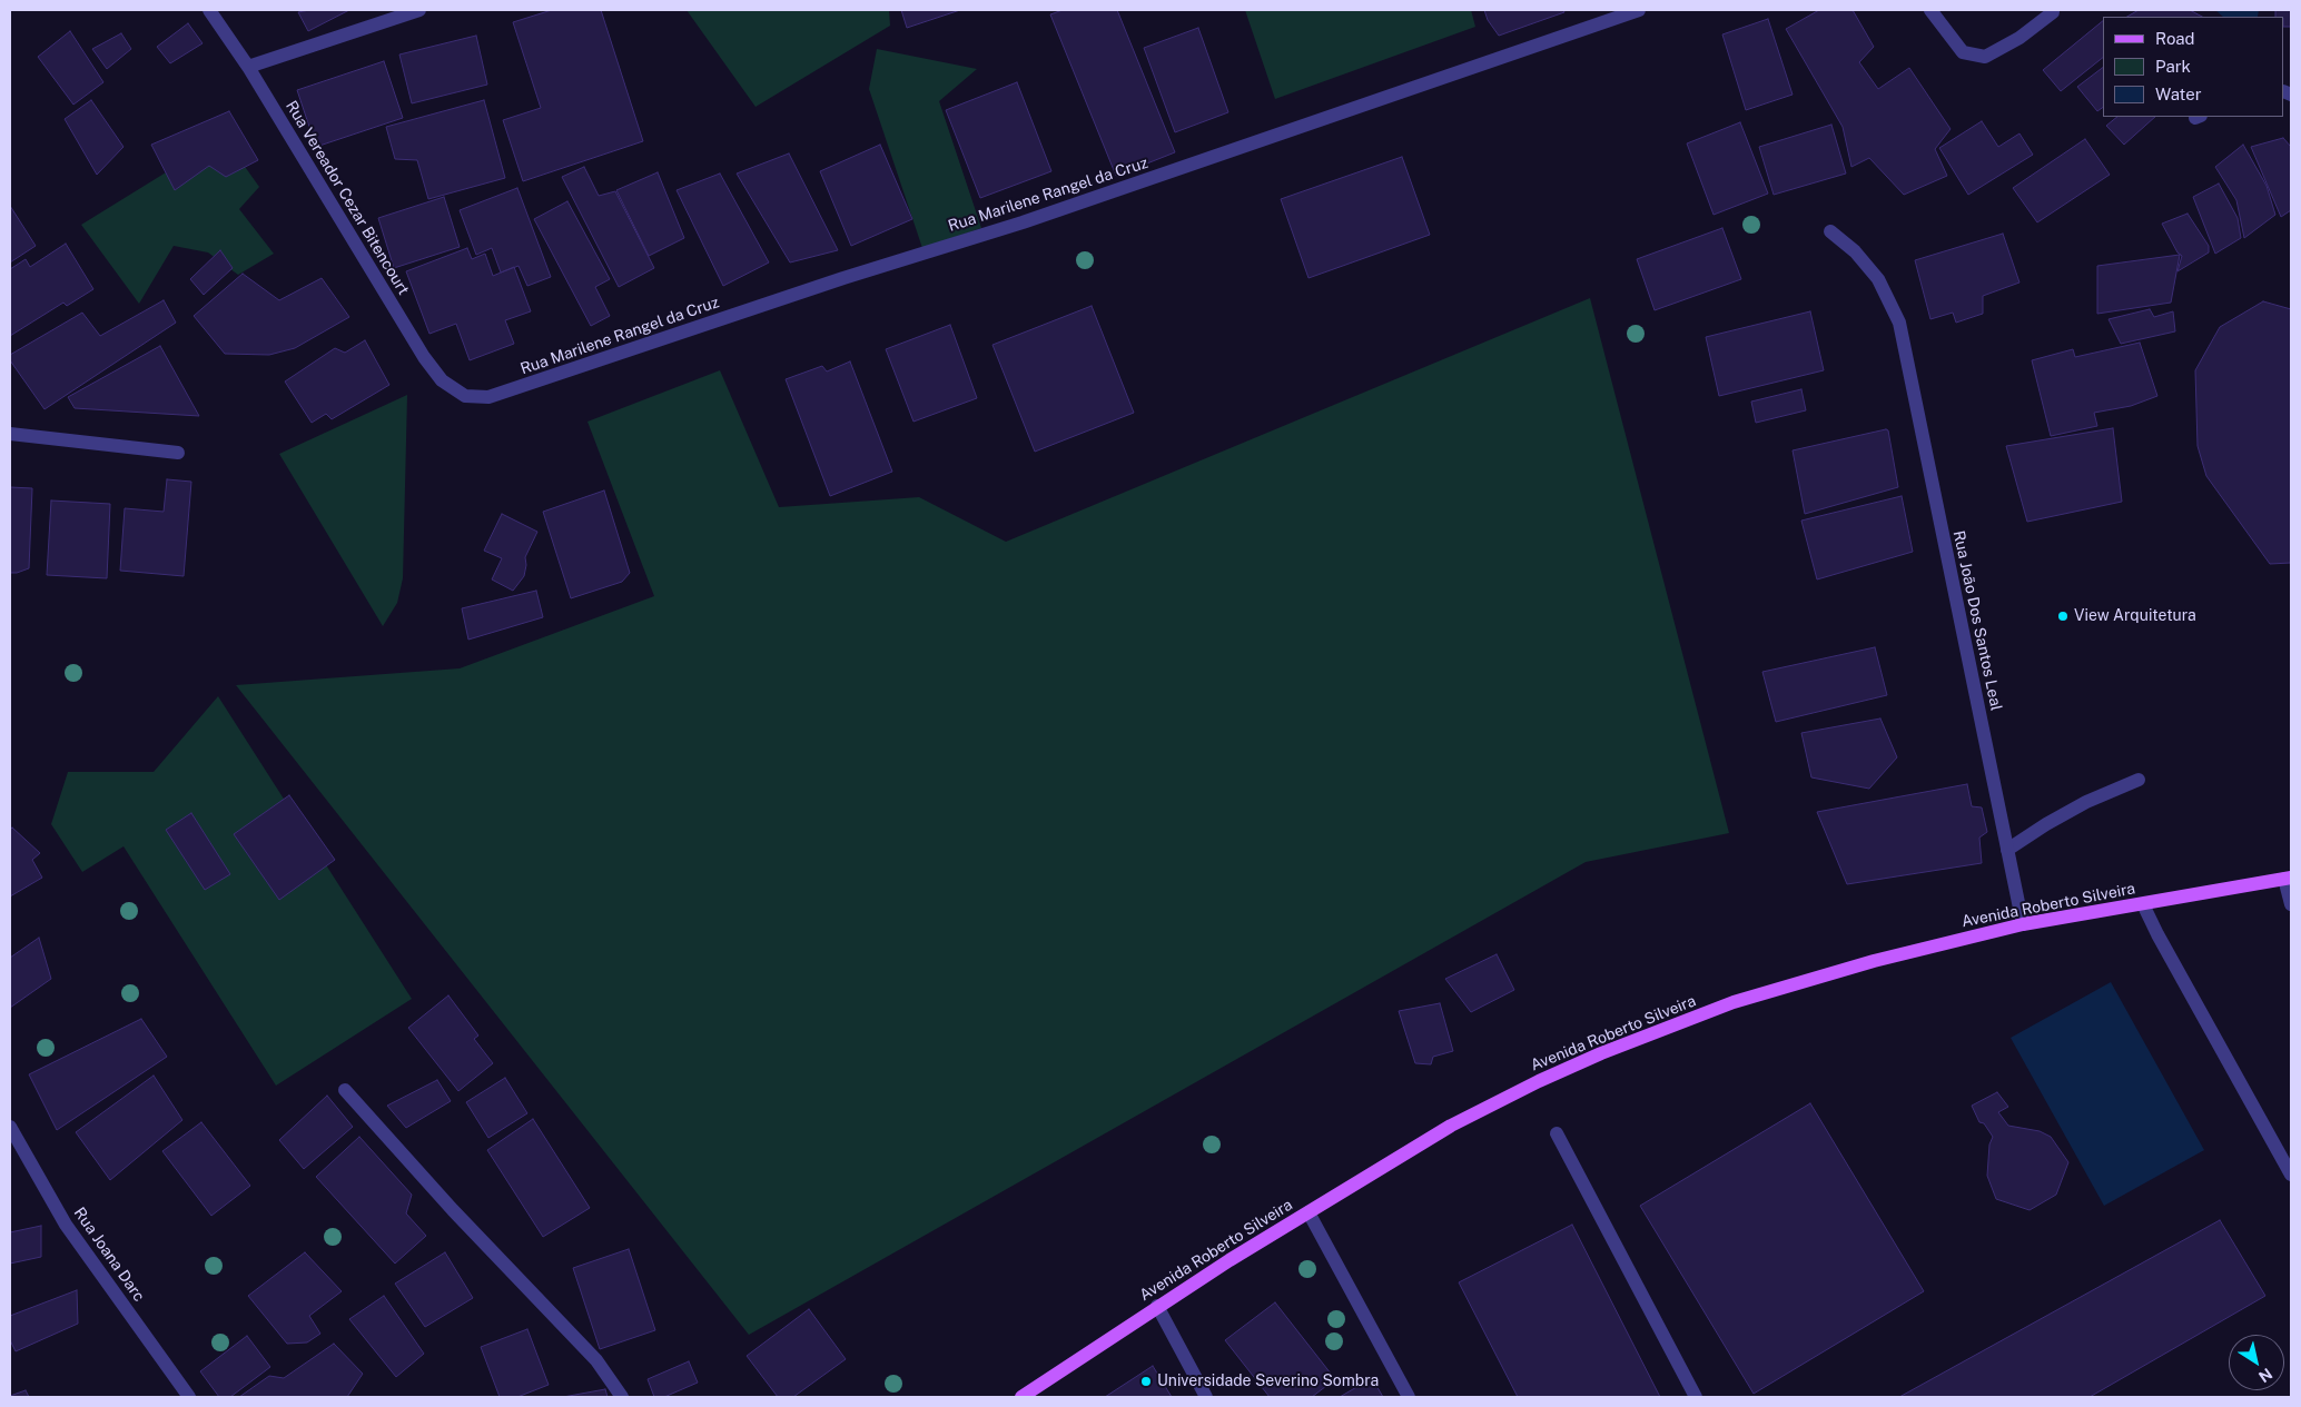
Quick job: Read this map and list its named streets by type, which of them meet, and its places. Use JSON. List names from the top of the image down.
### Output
{
  "streets": {
    "main road": ["Avenida Roberto Silveira"],
    "street": [
      "Rua Marilene Rangel da Cruz",
      "Rua Vereador Cezar Bitencourt",
      "Rua João Dos Santos Leal",
      "Rua Joana Darc"
    ]
  },
  "crossings": [
    ["Rua Marilene Rangel da Cruz", "Rua Vereador Cezar Bitencourt"],
    ["Rua João Dos Santos Leal", "Avenida Roberto Silveira"]
  ],
  "places": ["View Arquitetura", "Universidade Severino Sombra"],
  "legend": ["Road", "Park", "Water"],
  "north": "bottom right"
}
